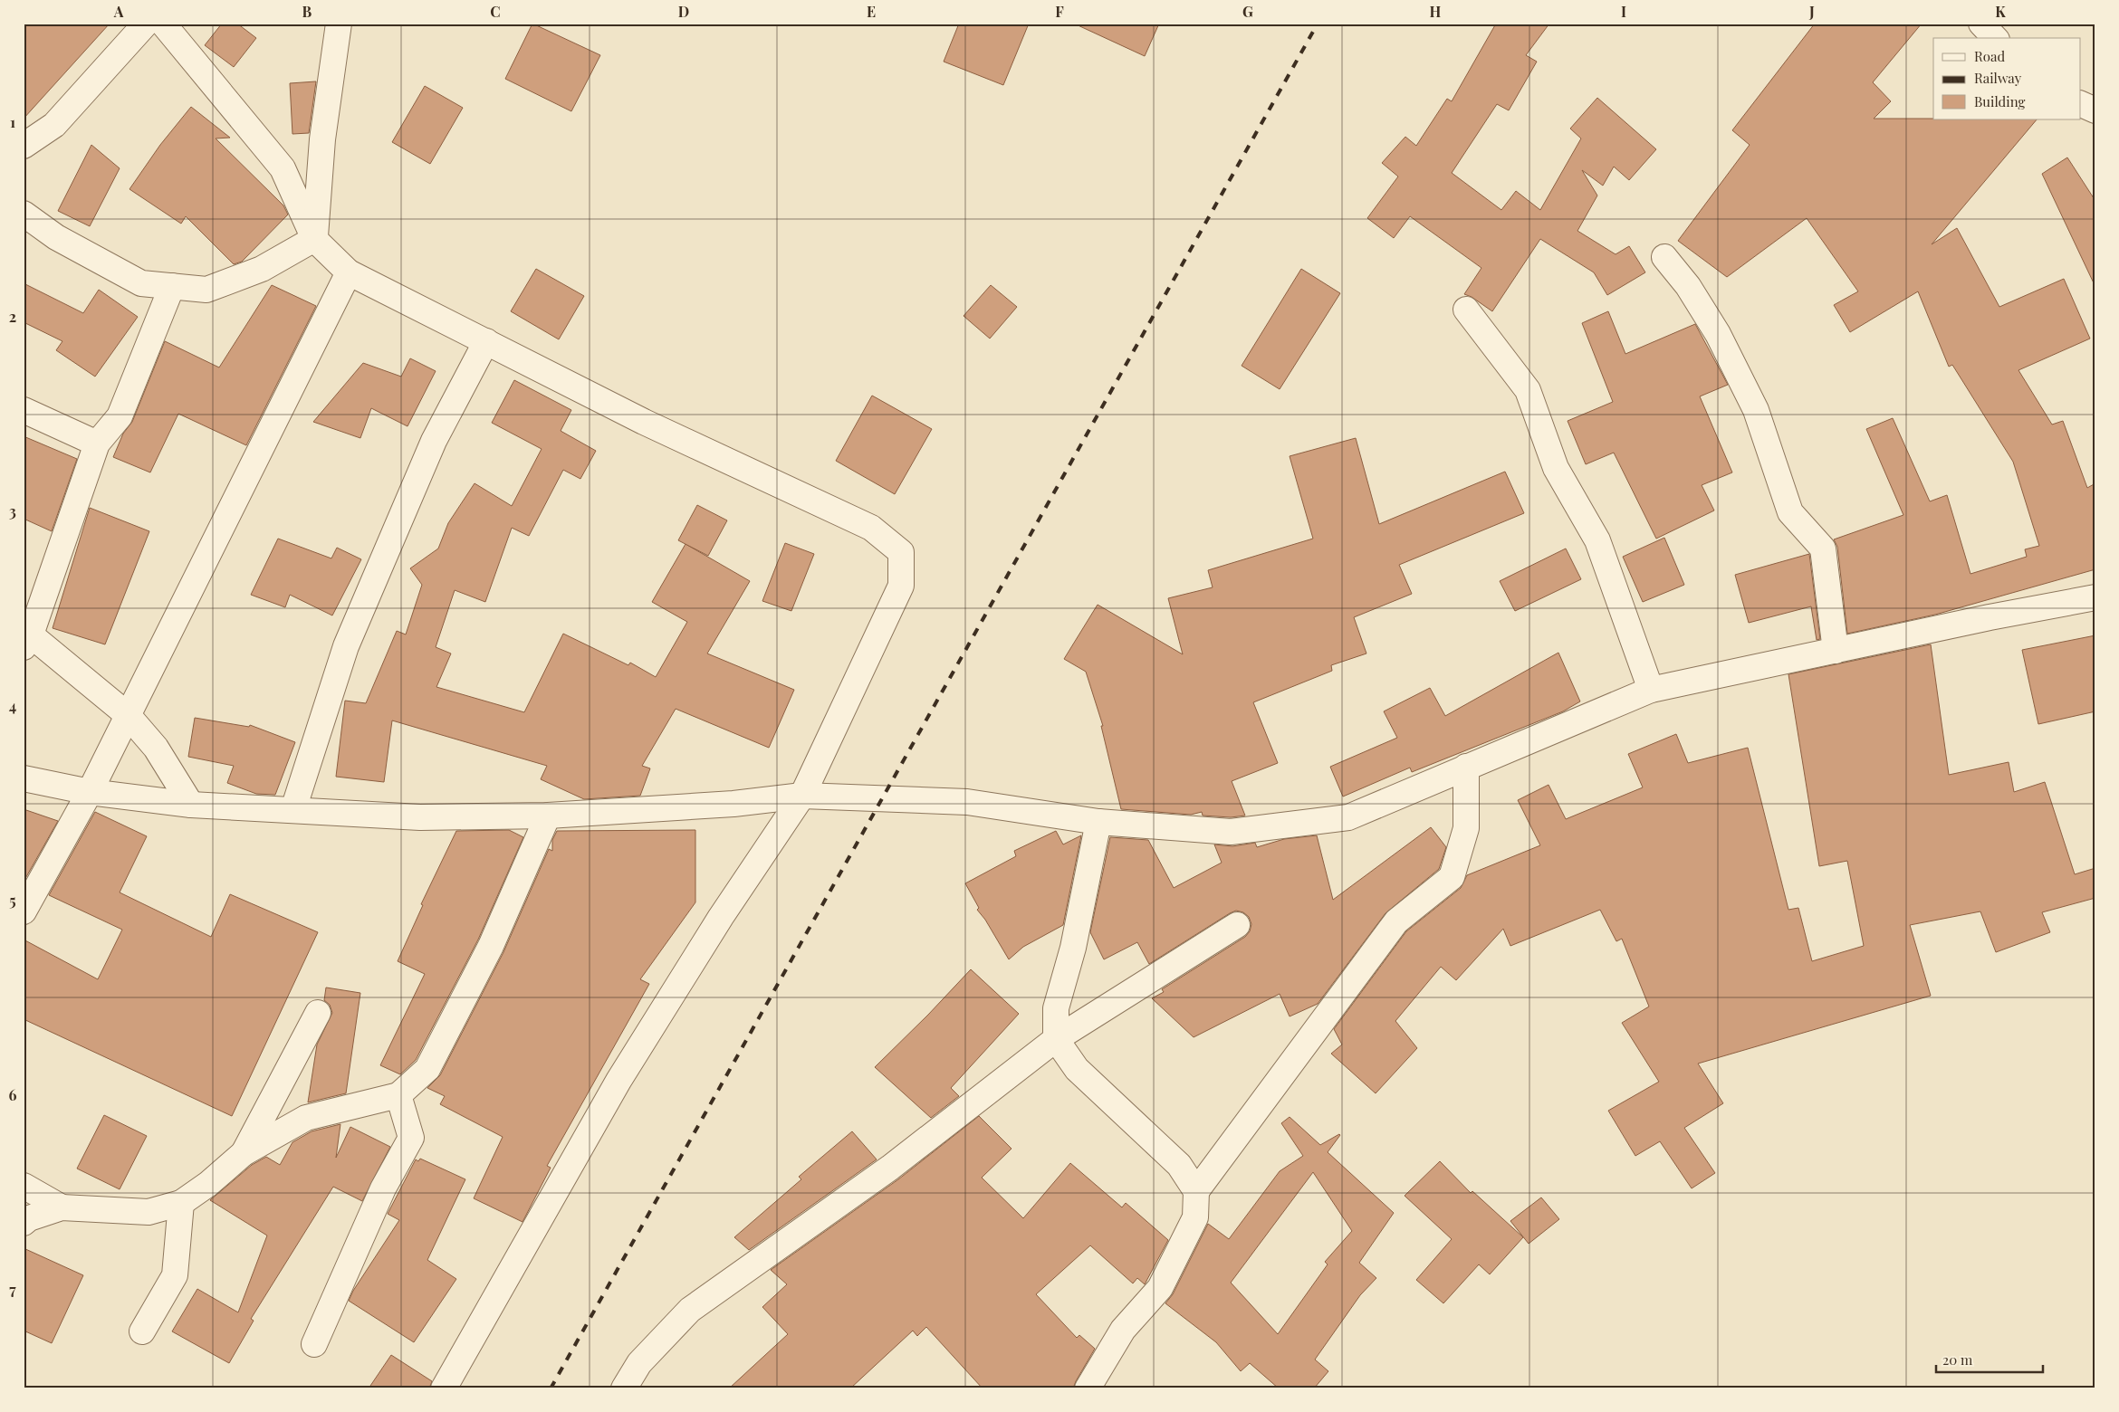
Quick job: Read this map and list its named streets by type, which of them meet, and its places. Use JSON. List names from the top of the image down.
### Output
{
  "legend": ["Road", "Railway", "Building"],
  "scale_bar": "20 m",
  "grid": {
    "columns": [
      "A",
      "B",
      "C",
      "D",
      "E",
      "F",
      "G",
      "H",
      "I",
      "J",
      "K"
    ],
    "rows": [
      "1",
      "2",
      "3",
      "4",
      "5",
      "6",
      "7"
    ]
  }
}
